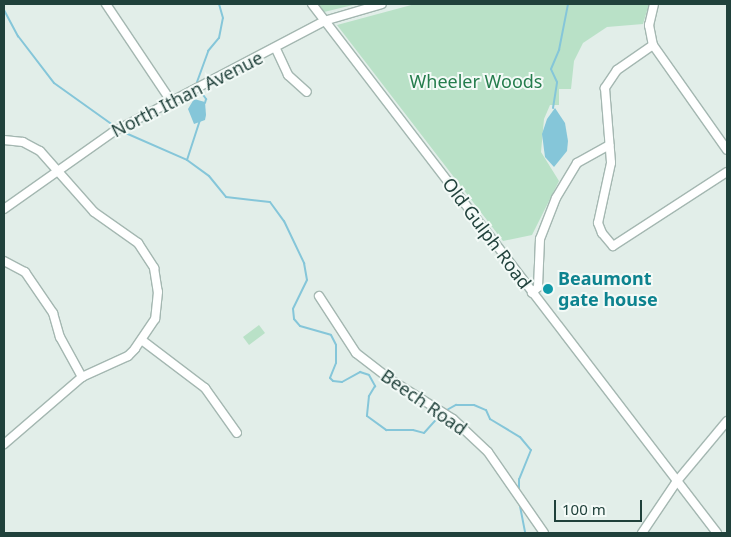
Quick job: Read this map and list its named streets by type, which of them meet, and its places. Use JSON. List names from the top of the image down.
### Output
{
  "streets": {
    "street": ["North Ithan Avenue", "Old Gulph Road", "Beech Road"]
  },
  "crossings": [
    ["North Ithan Avenue", "Old Gulph Road"]
  ],
  "parks": ["Wheeler Woods"],
  "places": ["Beaumont gate house"],
  "scale_bar": "100 m"
}
